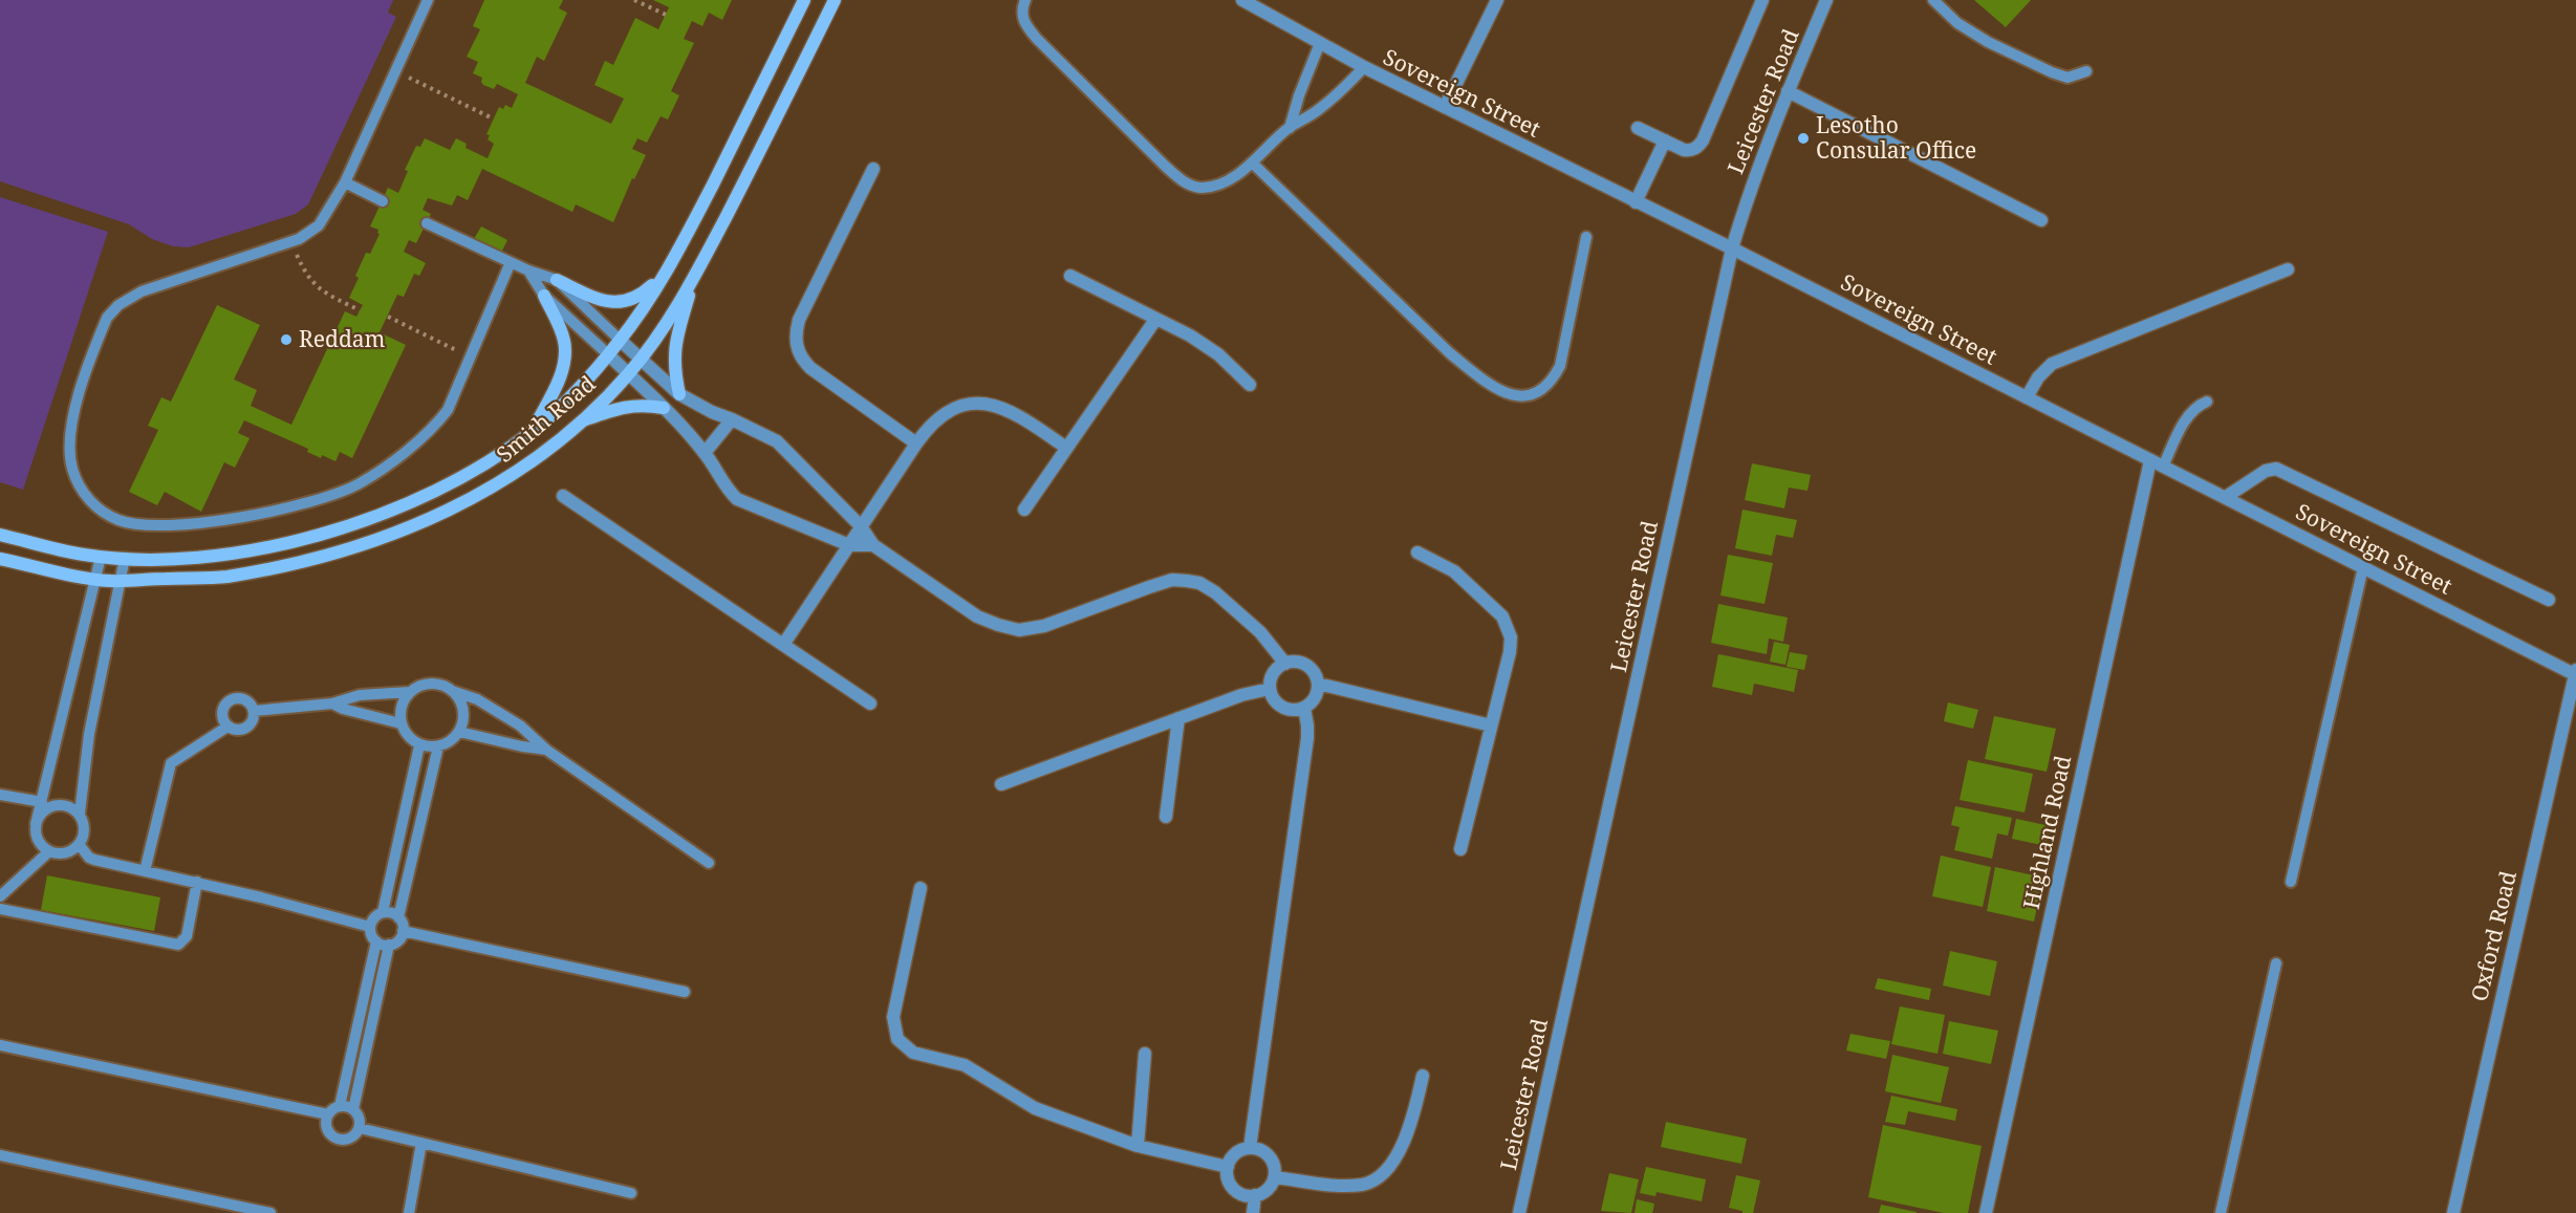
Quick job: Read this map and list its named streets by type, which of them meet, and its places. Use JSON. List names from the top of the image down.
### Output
{
  "streets": {
    "main road": ["Smith Road"],
    "street": [
      "Sovereign Street",
      "Leicester Road",
      "Highland Road",
      "Oxford Road"
    ]
  },
  "crossings": [
    ["Sovereign Street", "Leicester Road"],
    ["Sovereign Street", "Highland Road"],
    ["Sovereign Street", "Oxford Road"]
  ],
  "places": ["Lesotho Consular Office", "Reddam"]
}
